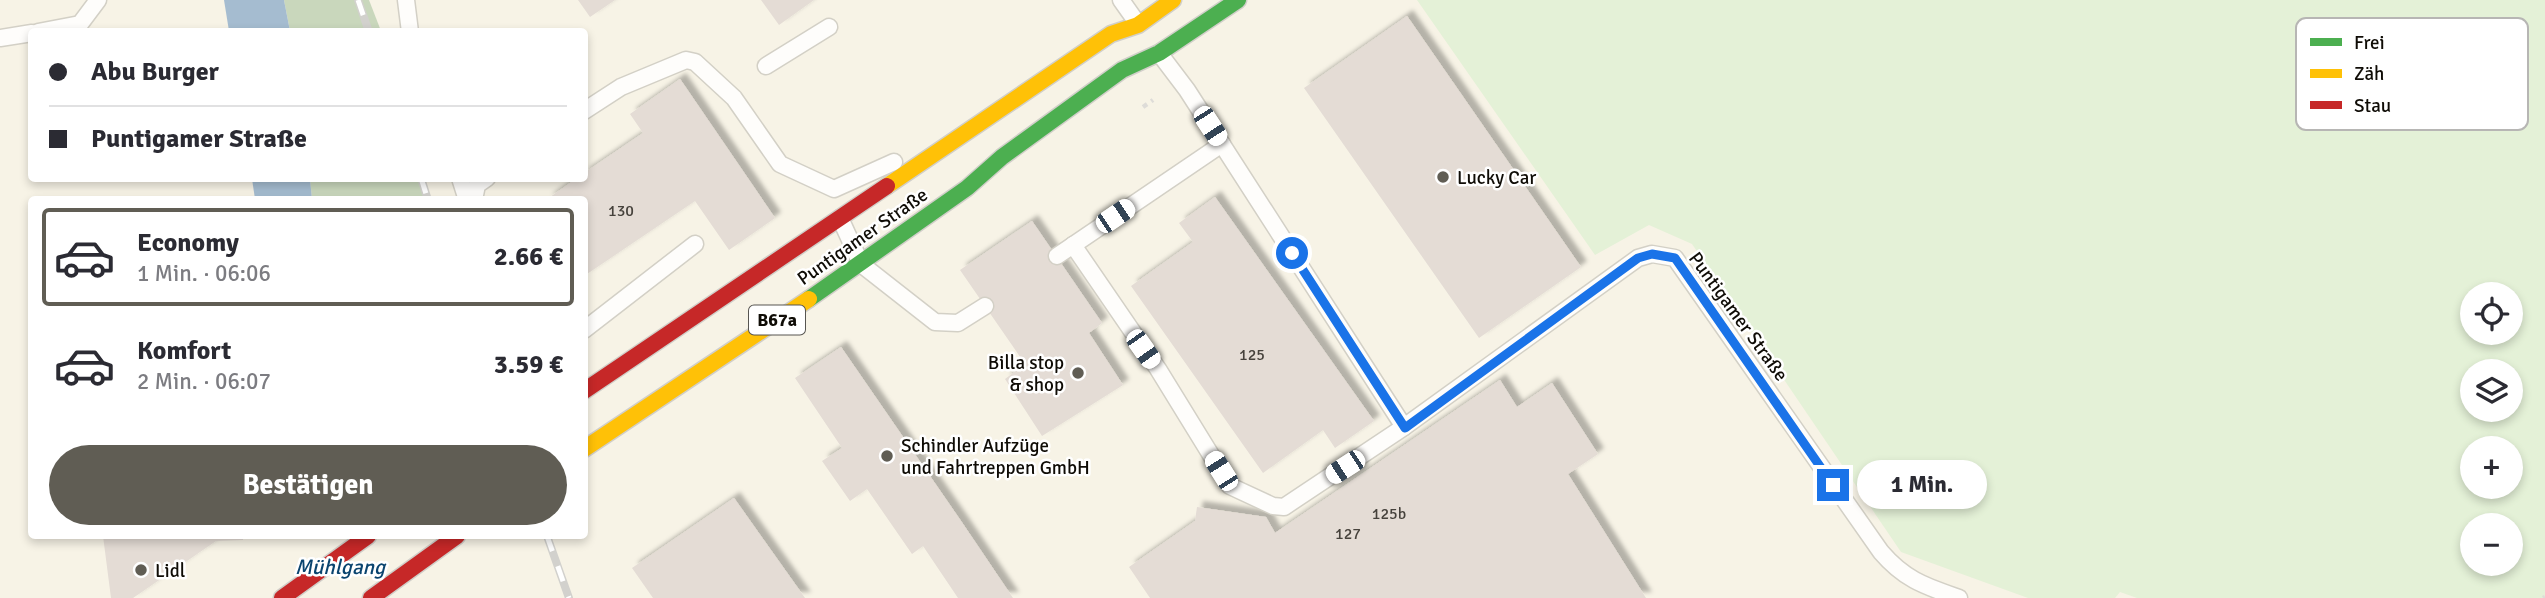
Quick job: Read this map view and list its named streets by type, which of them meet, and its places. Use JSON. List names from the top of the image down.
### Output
{
  "streets": {
    "main road": ["Puntigamer Straße", "B67a"]
  },
  "water": ["Mühlgang"],
  "places": [
    "Lucky Car",
    "Billa stop & shop",
    "Schindler Aufzüge und Fahrtreppen GmbH",
    "Lidl"
  ],
  "house_numbers": [
    "130",
    "125",
    "125b",
    "127"
  ],
  "legend": ["Frei", "Zäh", "Stau"],
  "page": {
    "banner": ["Abu Burger", "Puntigamer Straße"],
    "list": [
      {
        "name": "Economy",
        "note": "1 Min. · 06:06",
        "value": "2.66 €"
      },
      {
        "name": "Komfort",
        "note": "2 Min. · 06:07",
        "value": "3.59 €"
      }
    ],
    "map_buttons": ["+", "−"],
    "buttons": "Bestätigen",
    "bubble": "1 Min."
  }
}
